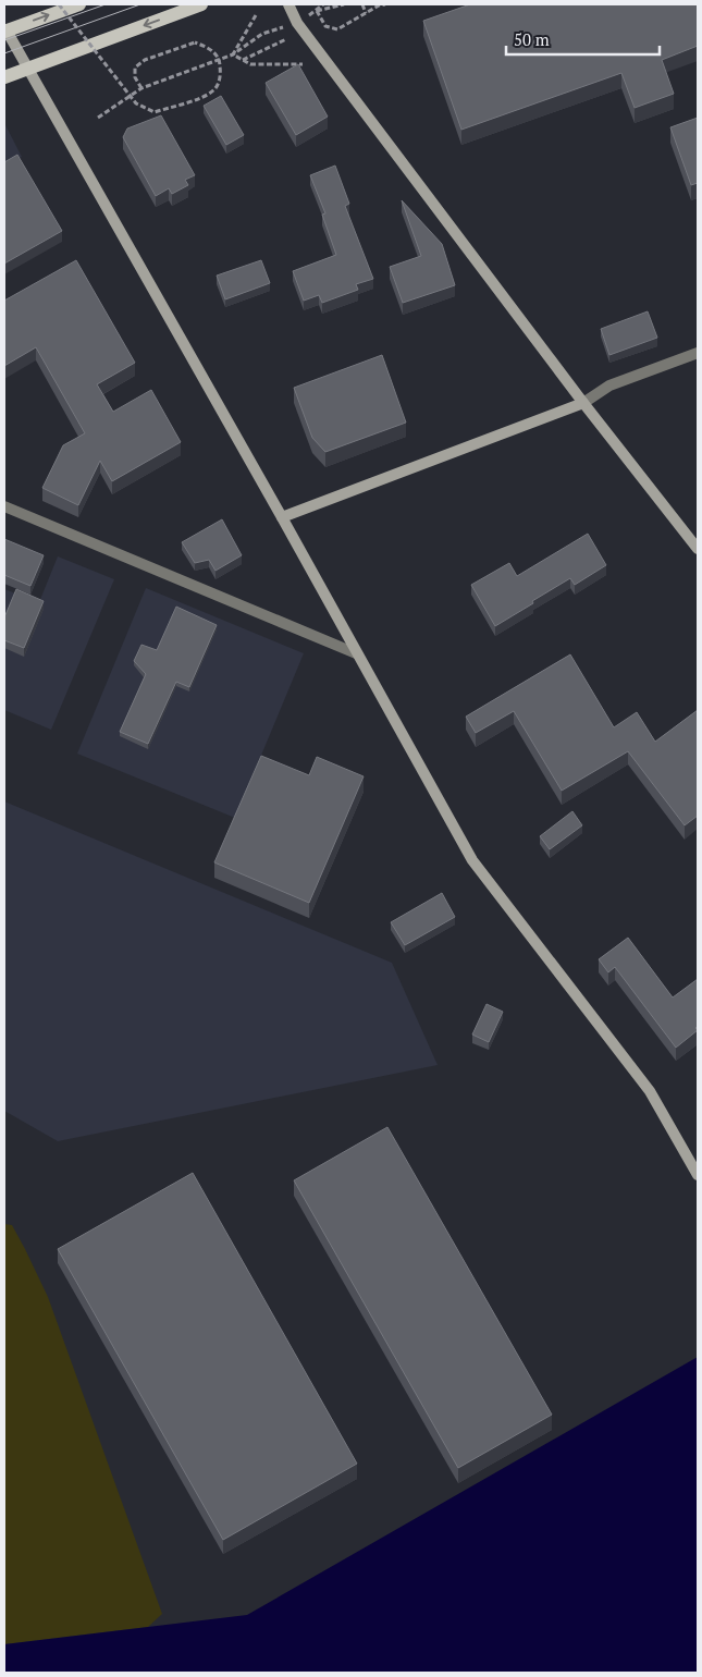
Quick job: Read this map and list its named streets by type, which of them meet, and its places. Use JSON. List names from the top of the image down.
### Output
{
  "scale_bar": "50 m"
}
